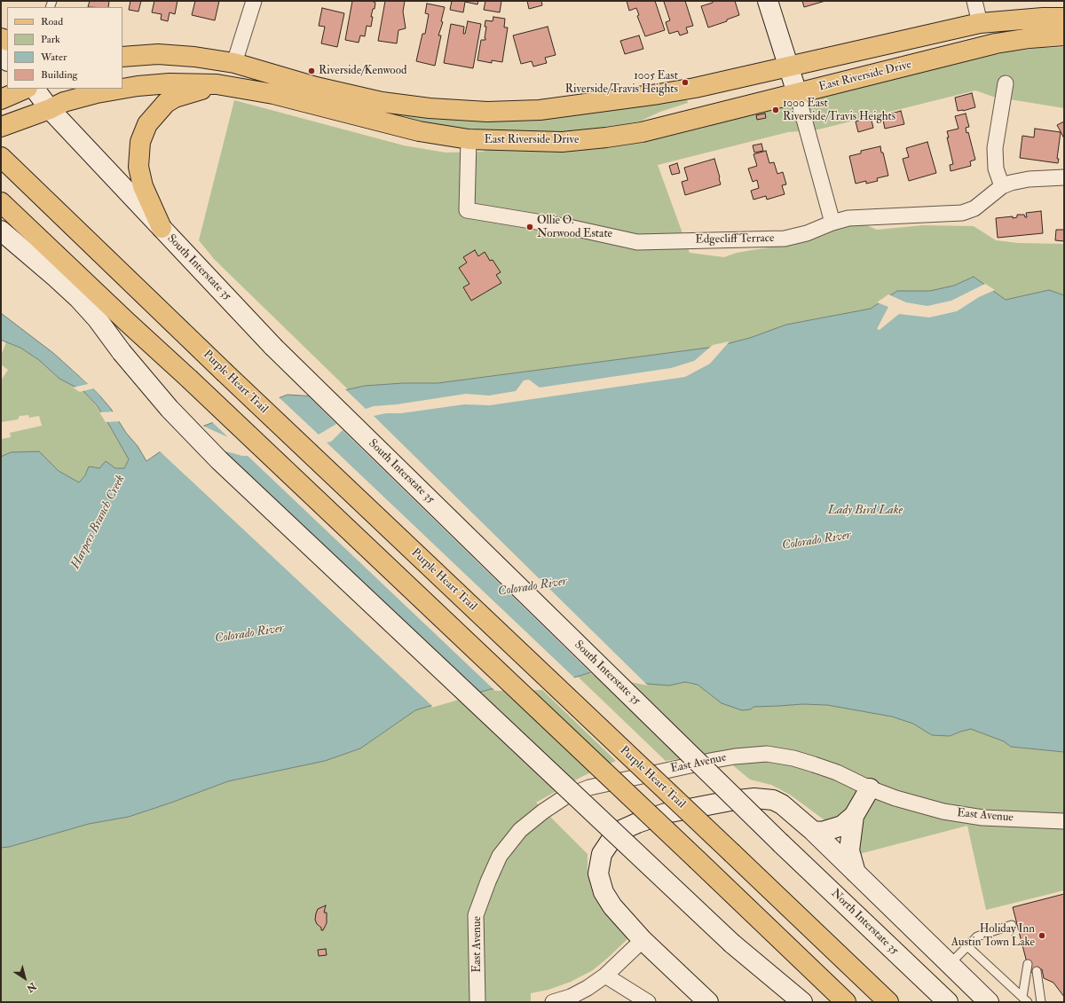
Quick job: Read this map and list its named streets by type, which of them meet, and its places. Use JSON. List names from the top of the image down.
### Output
{
  "streets": {
    "main road": [
      "East Riverside Drive",
      "South Interstate 35",
      "Purple Heart Trail",
      "North Interstate 35"
    ],
    "street": ["Edgecliff Terrace", "East Avenue"]
  },
  "crossings": [
    ["East Riverside Drive", "Edgecliff Terrace"],
    ["East Riverside Drive", "South Interstate 35"],
    ["South Interstate 35", "North Interstate 35"]
  ],
  "water": ["Lady Bird Lake", "Harpers Branch Creek", "Colorado River"],
  "places": [
    "Riverside/Kenwood",
    "1005 East Riverside/Travis Heights",
    "1000 East Riverside/Travis Heights",
    "Ollie O. Norwood Estate",
    "Holiday Inn Austin Town Lake"
  ],
  "legend": [
    "Road",
    "Park",
    "Water",
    "Building"
  ],
  "north": "bottom right"
}
